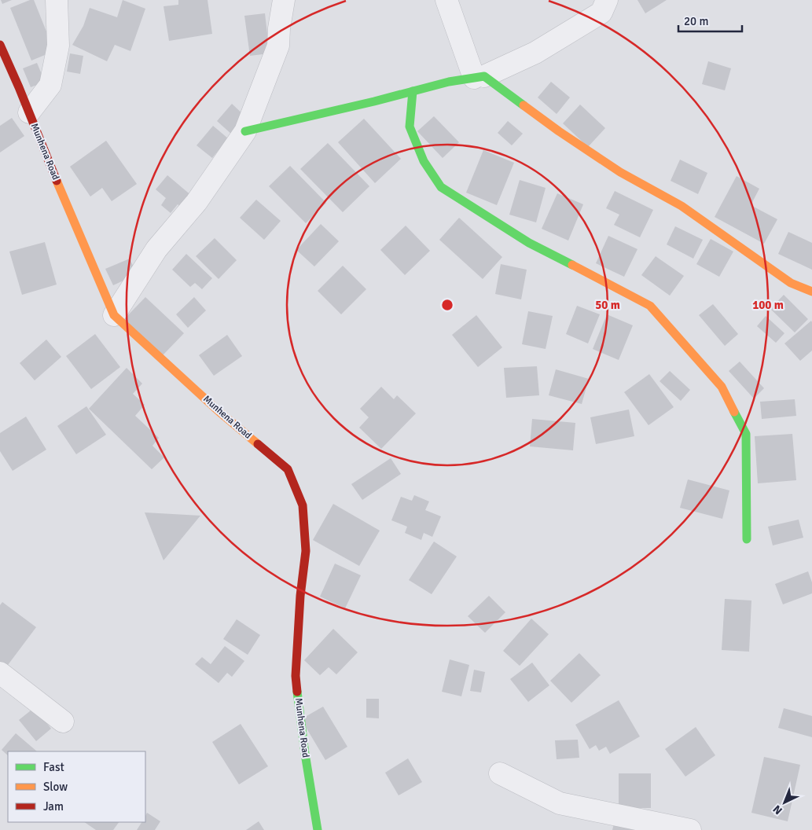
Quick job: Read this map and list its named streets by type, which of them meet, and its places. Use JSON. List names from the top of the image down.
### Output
{
  "streets": {
    "street": ["Munhena Road"]
  },
  "legend": ["Fast", "Slow", "Jam"],
  "scale_bar": "20 m",
  "north": "bottom left",
  "rings": ["50 m", "100 m"]
}
